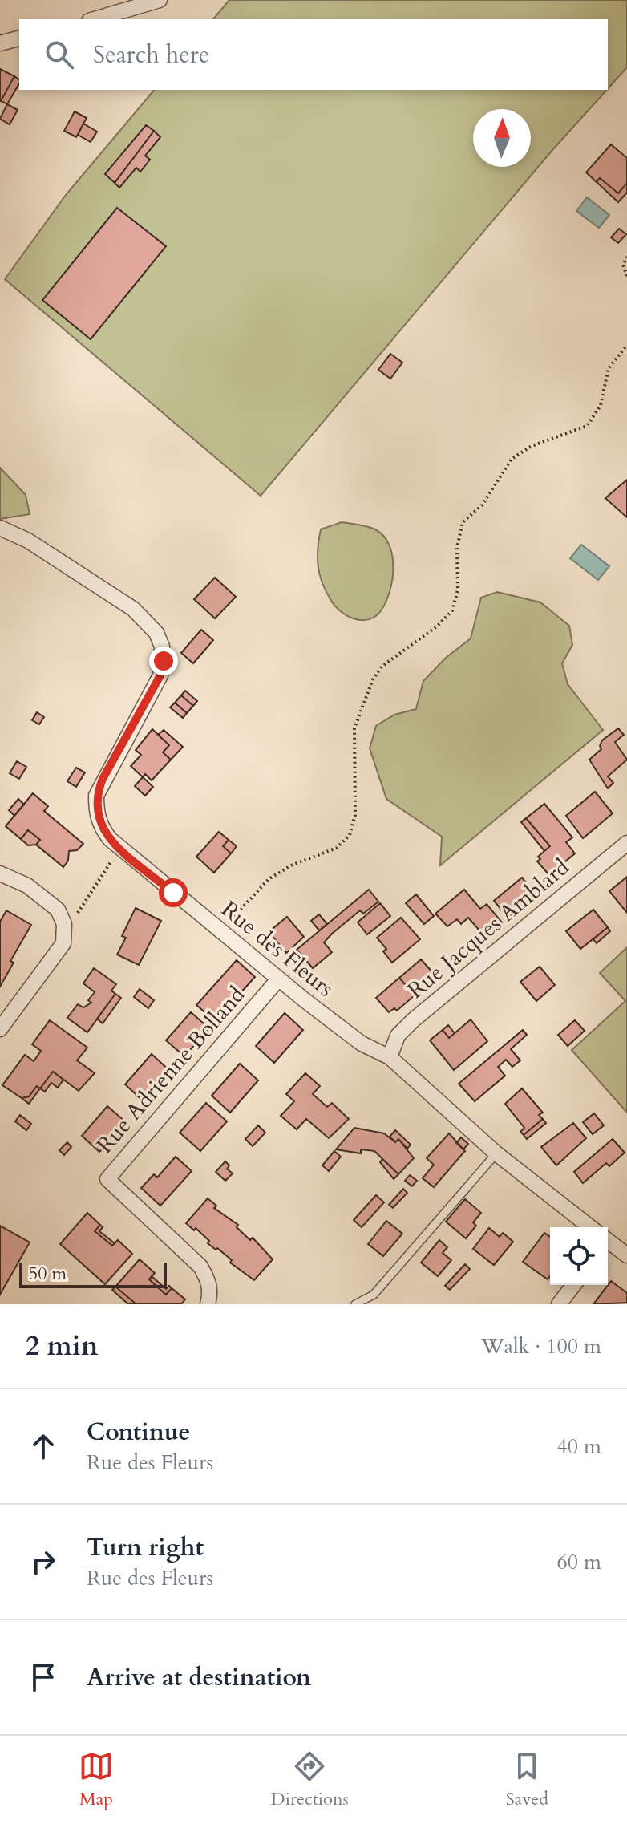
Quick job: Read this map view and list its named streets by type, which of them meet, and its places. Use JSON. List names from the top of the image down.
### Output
{
  "streets": {
    "street": ["Rue Jacques Amblard", "Rue des Fleurs", "Rue Adrienne Bolland"]
  },
  "crossings": [
    ["Rue Jacques Amblard", "Rue des Fleurs"],
    ["Rue des Fleurs", "Rue Adrienne Bolland"]
  ],
  "scale_bar": "50 m",
  "north": "top",
  "page": {
    "search": "Search here",
    "scale": "50 m",
    "heading": ["2 min", "Walk · 100 m"],
    "list": [
      ["Continue", "Rue des Fleurs", "40 m"],
      ["Turn right", "Rue des Fleurs", "60 m"],
      "Arrive at destination"
    ],
    "nav": ["Map", "Directions", "Saved"]
  }
}
